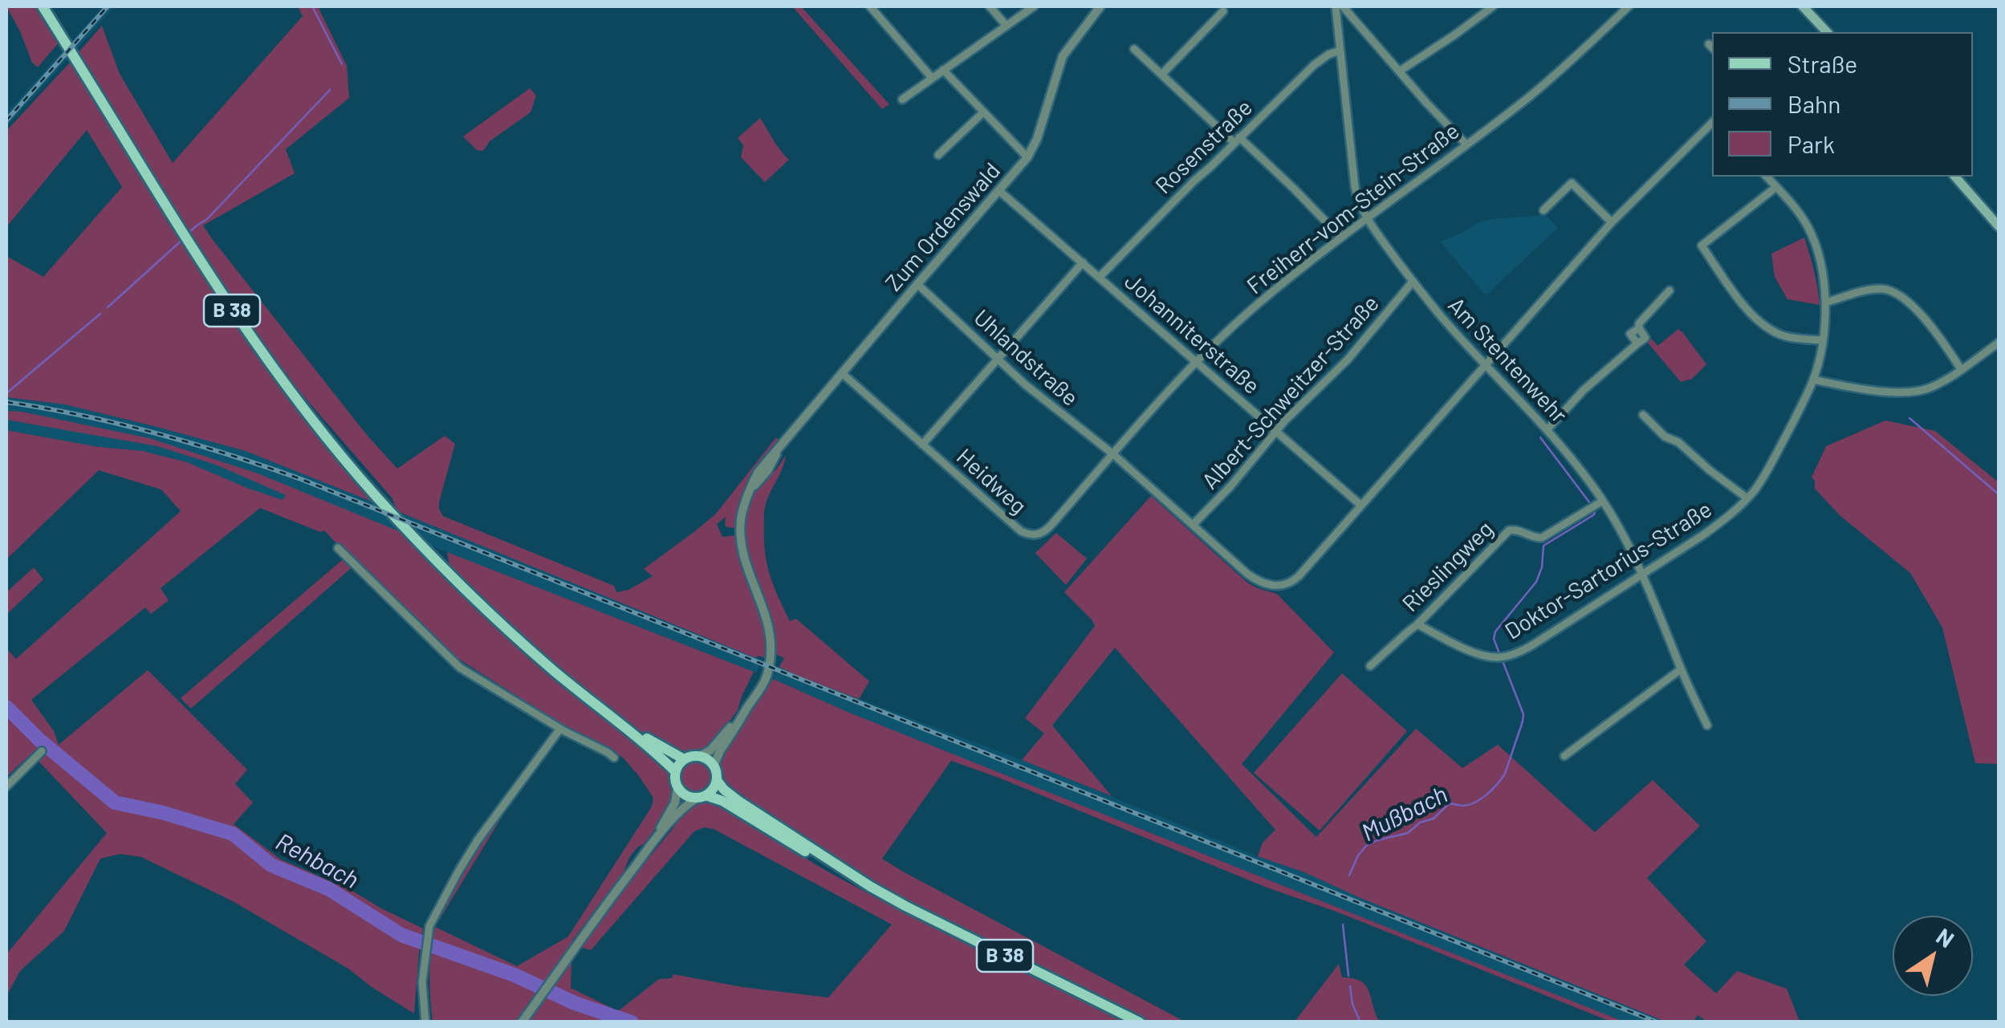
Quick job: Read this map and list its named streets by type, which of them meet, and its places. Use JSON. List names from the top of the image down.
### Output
{
  "streets": {
    "main road": ["B 38"],
    "street": [
      "Rosenstraße",
      "Freiherr-vom-Stein-Straße",
      "Zum Ordenswald",
      "Johanniterstraße",
      "Uhlandstraße",
      "Am Stentenwehr",
      "Albert-Schweitzer-Straße",
      "Heidweg",
      "Rieslingweg",
      "Doktor-Sartorius-Straße"
    ]
  },
  "crossings": [
    ["Rosenstraße", "Johanniterstraße"],
    ["Rosenstraße", "Am Stentenwehr"],
    ["Freiherr-vom-Stein-Straße", "Johanniterstraße"],
    ["Freiherr-vom-Stein-Straße", "Uhlandstraße"],
    ["Freiherr-vom-Stein-Straße", "Am Stentenwehr"],
    ["Freiherr-vom-Stein-Straße", "Heidweg"],
    ["Zum Ordenswald", "B 38"],
    ["Zum Ordenswald", "Johanniterstraße"],
    ["Zum Ordenswald", "Uhlandstraße"],
    ["Zum Ordenswald", "Heidweg"],
    ["Johanniterstraße", "Uhlandstraße"],
    ["Johanniterstraße", "Albert-Schweitzer-Straße"],
    ["Uhlandstraße", "Albert-Schweitzer-Straße"],
    ["Uhlandstraße", "Heidweg"],
    ["Am Stentenwehr", "Albert-Schweitzer-Straße"],
    ["Am Stentenwehr", "Rieslingweg"],
    ["Am Stentenwehr", "Doktor-Sartorius-Straße"],
    ["Rieslingweg", "Doktor-Sartorius-Straße"]
  ],
  "water": ["Mußbach", "Rehbach"],
  "legend": ["Straße", "Bahn", "Park"],
  "north": "top right"
}
